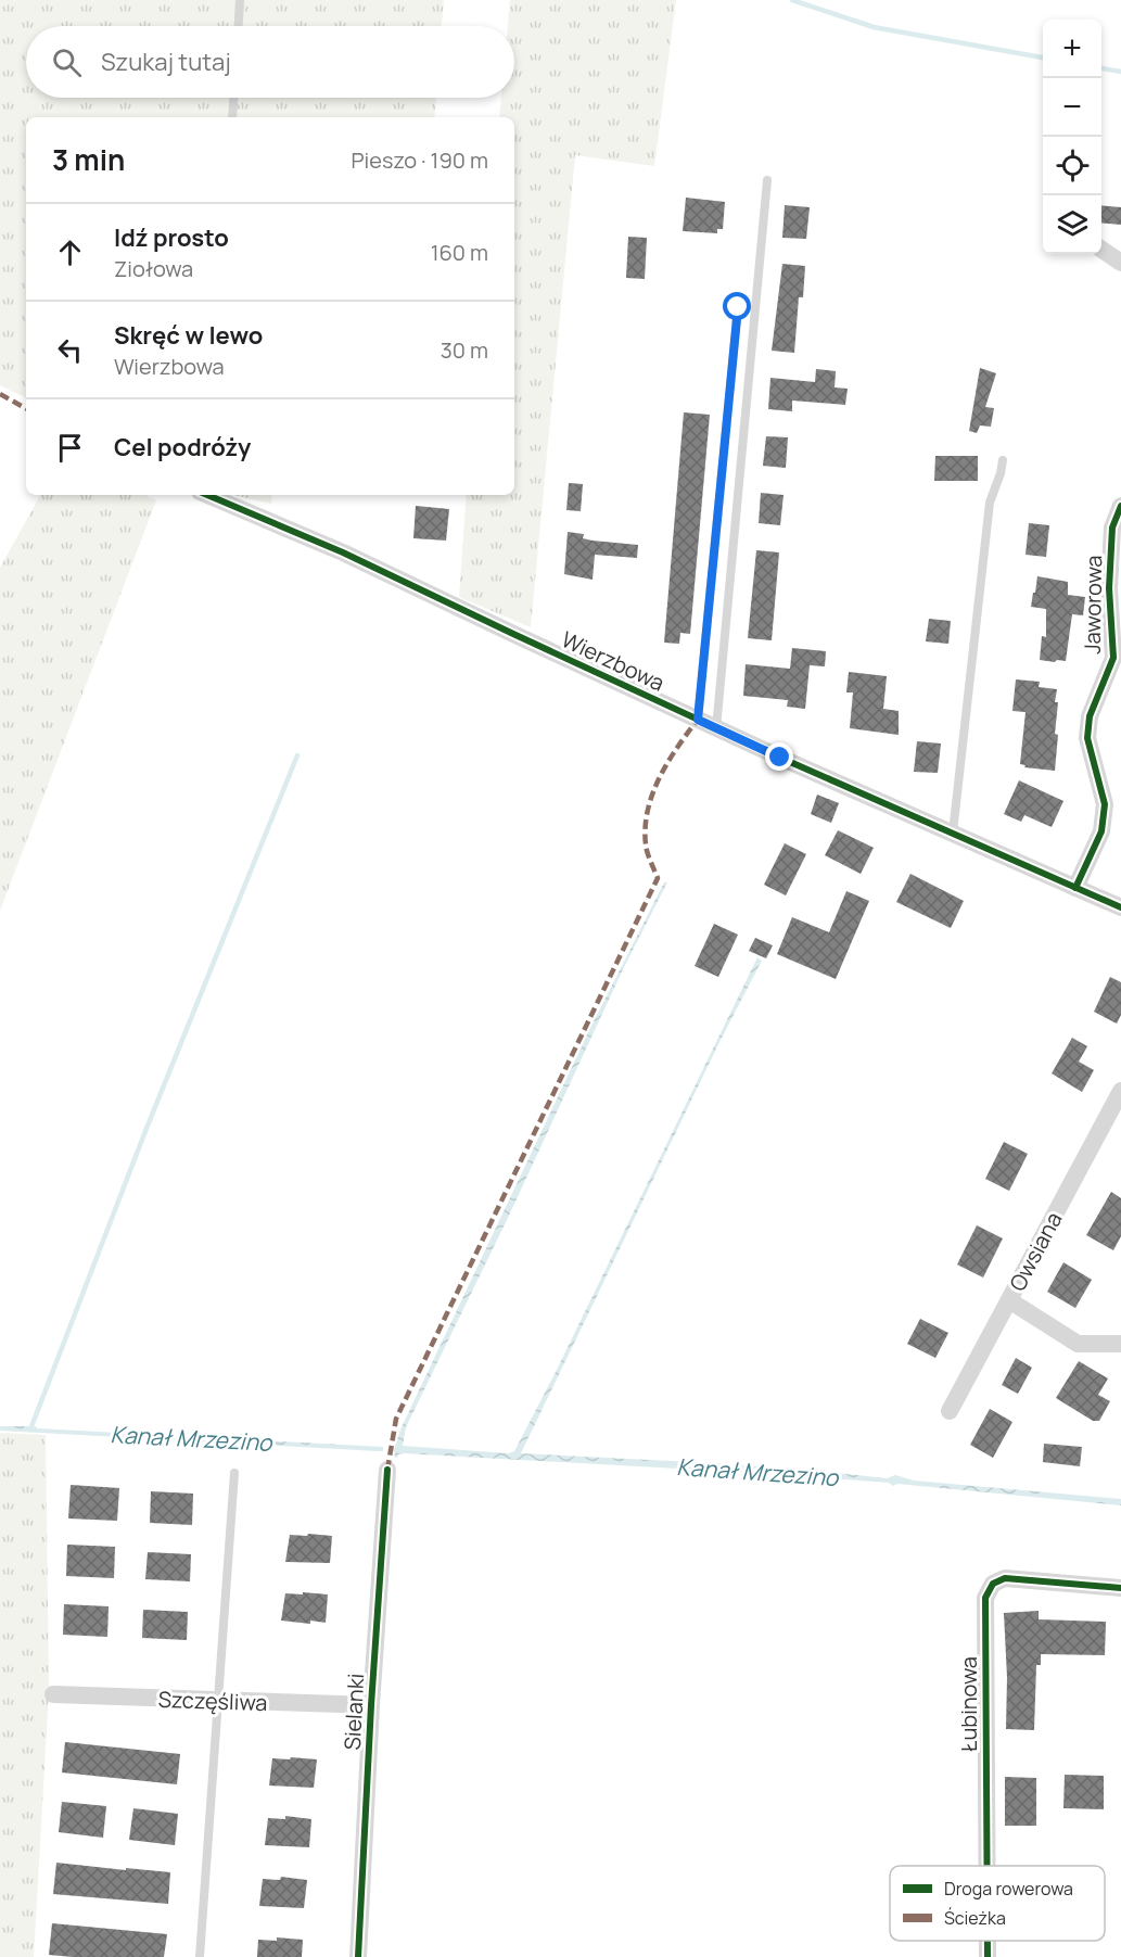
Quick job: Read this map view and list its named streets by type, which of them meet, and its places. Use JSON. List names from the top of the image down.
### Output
{
  "streets": {
    "street": [
      "Jaworowa",
      "Wierzbowa",
      "Owsiana",
      "Szczęśliwa",
      "Łubinowa",
      "Sielanki"
    ]
  },
  "crossings": [
    ["Jaworowa", "Wierzbowa"],
    ["Szczęśliwa", "Sielanki"]
  ],
  "water": ["Kanał Mrzezino"],
  "legend": ["Droga rowerowa", "Ścieżka"],
  "page": {
    "map_buttons": ["+", "−"],
    "search": "Szukaj tutaj",
    "heading": ["3 min", "Pieszo · 190 m"],
    "list": [
      ["Idź prosto", "Ziołowa", "160 m"],
      ["Skręć w lewo", "Wierzbowa", "30 m"],
      "Cel podróży"
    ]
  }
}
